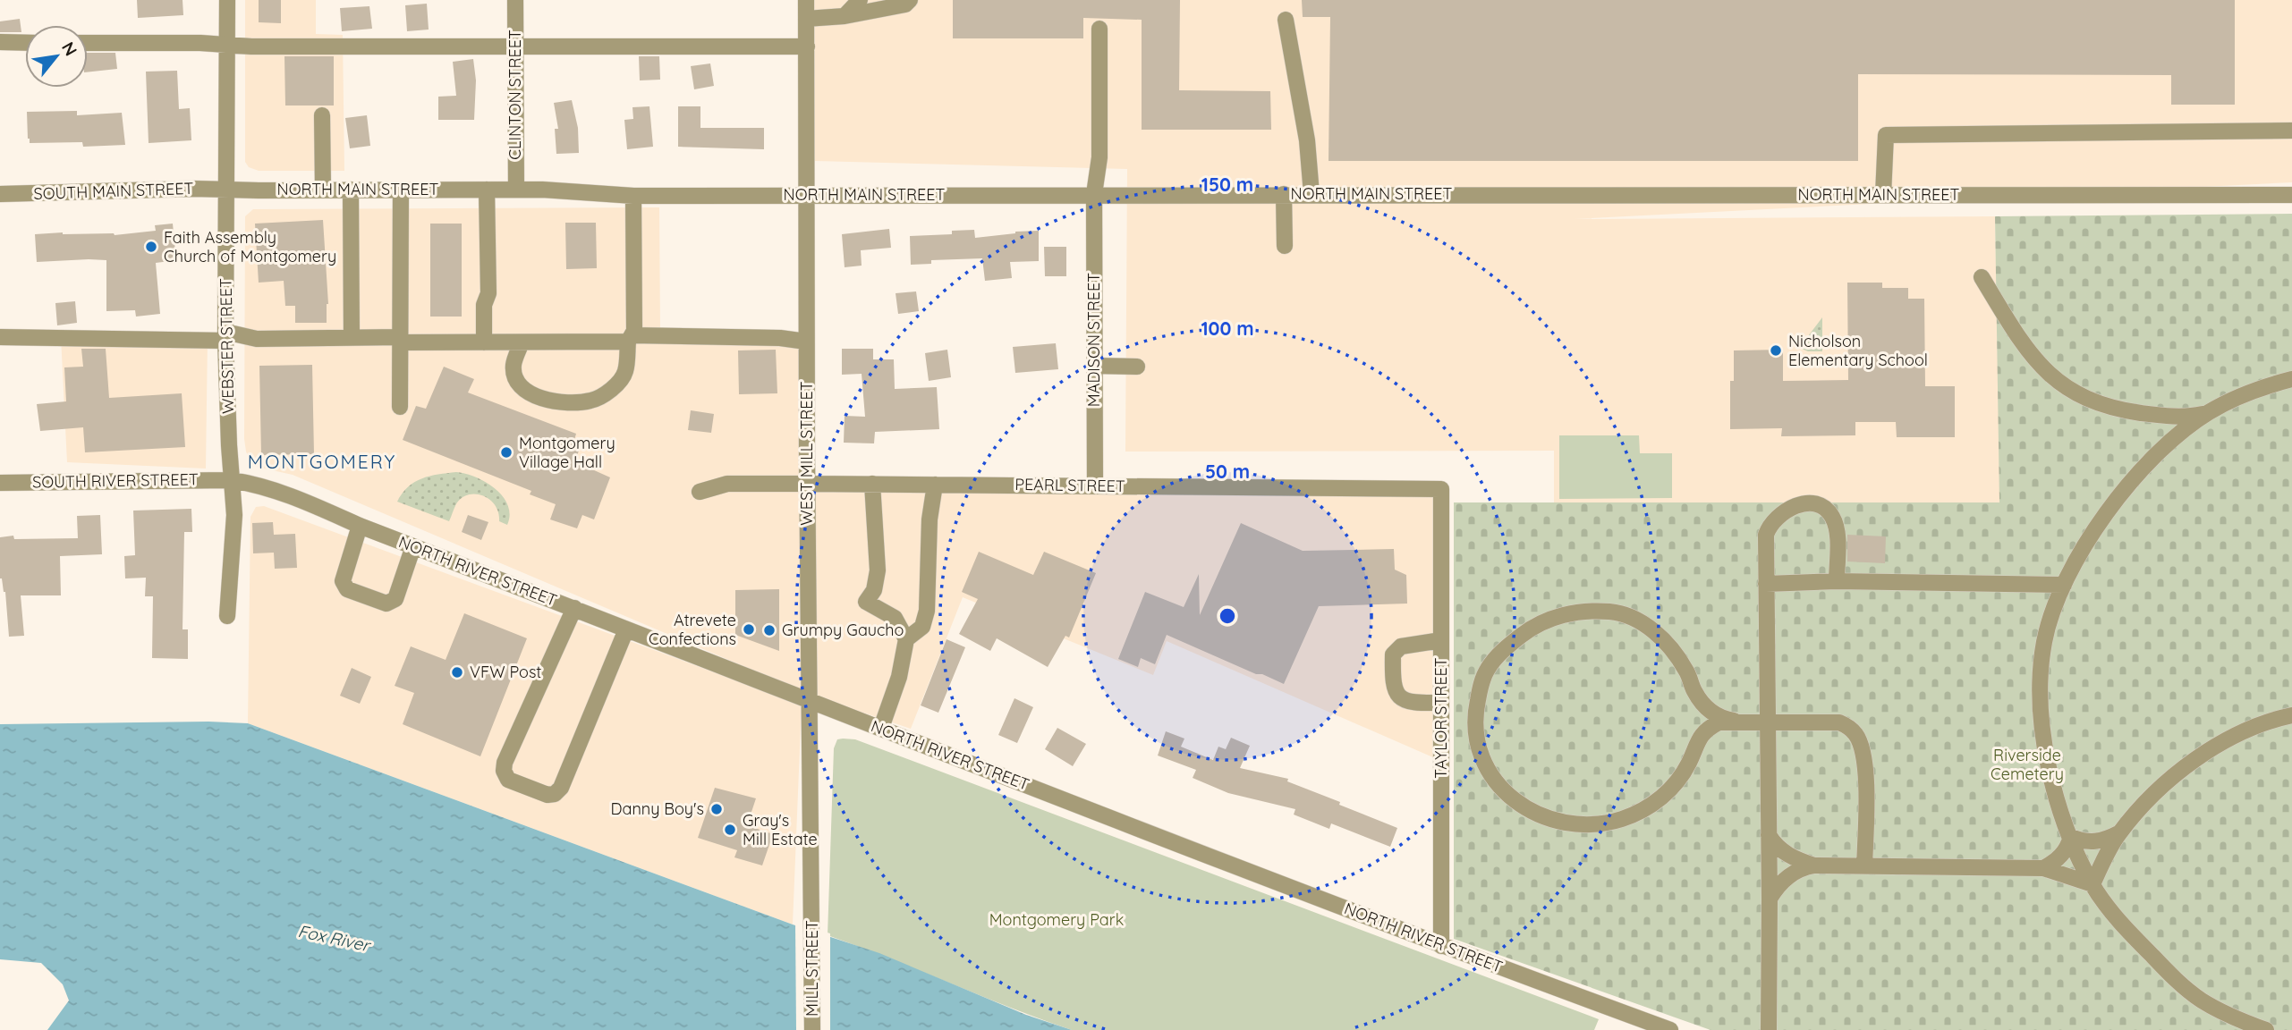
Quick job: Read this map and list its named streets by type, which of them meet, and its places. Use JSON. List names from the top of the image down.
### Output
{
  "streets": {
    "street": [
      "CLINTON STREET",
      "NORTH MAIN STREET",
      "SOUTH MAIN STREET",
      "MADISON STREET",
      "WEBSTER STREET",
      "WEST MILL STREET",
      "SOUTH RIVER STREET",
      "PEARL STREET",
      "NORTH RIVER STREET",
      "TAYLOR STREET",
      "MILL STREET"
    ]
  },
  "crossings": [
    ["CLINTON STREET", "NORTH MAIN STREET"],
    ["NORTH MAIN STREET", "SOUTH MAIN STREET"],
    ["NORTH MAIN STREET", "MADISON STREET"],
    ["NORTH MAIN STREET", "WEBSTER STREET"],
    ["NORTH MAIN STREET", "WEST MILL STREET"],
    ["SOUTH MAIN STREET", "WEBSTER STREET"],
    ["MADISON STREET", "PEARL STREET"],
    ["WEBSTER STREET", "SOUTH RIVER STREET"],
    ["WEBSTER STREET", "NORTH RIVER STREET"],
    ["WEST MILL STREET", "PEARL STREET"],
    ["WEST MILL STREET", "NORTH RIVER STREET"],
    ["WEST MILL STREET", "MILL STREET"],
    ["SOUTH RIVER STREET", "NORTH RIVER STREET"],
    ["PEARL STREET", "TAYLOR STREET"],
    ["NORTH RIVER STREET", "TAYLOR STREET"]
  ],
  "districts": ["MONTGOMERY"],
  "water": ["Fox River"],
  "parks": ["Riverside Cemetery", "Montgomery Park"],
  "places": [
    "Faith Assembly Church of Montgomery",
    "Nicholson Elementary School",
    "Montgomery Village Hall",
    "Atrevete Confections",
    "Grumpy Gaucho",
    "VFW Post",
    "Danny Boy's",
    "Gray's Mill Estate"
  ],
  "north": "top right",
  "rings": ["150 m", "100 m", "50 m"]
}
